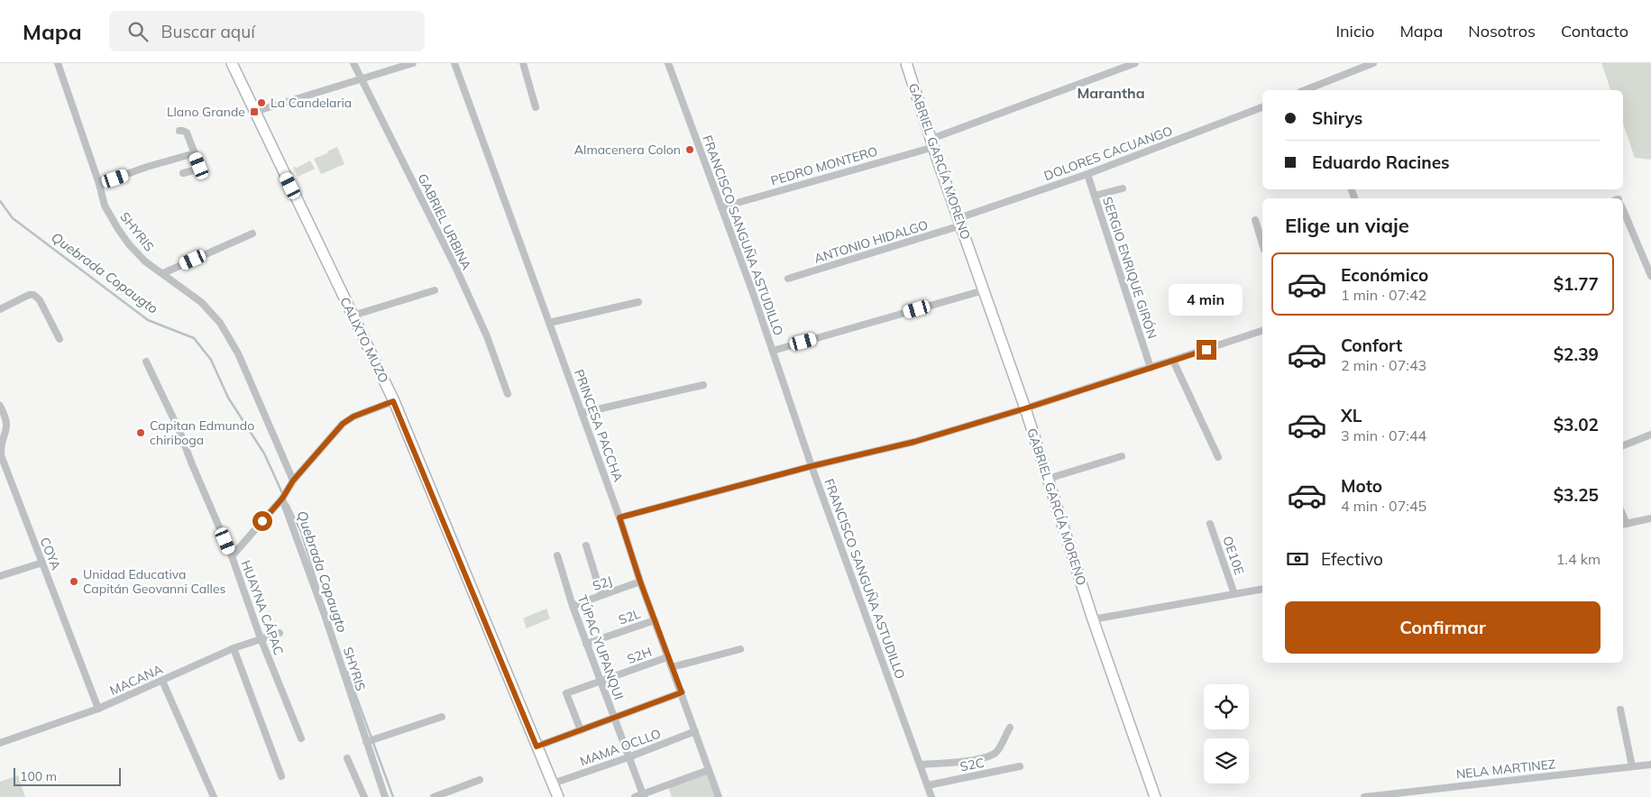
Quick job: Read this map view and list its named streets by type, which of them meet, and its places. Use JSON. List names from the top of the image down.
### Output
{
  "streets": {
    "street": [
      "DOLORES CACUANGO",
      "GABRIEL GARCÍA MORENO",
      "PEDRO MONTERO",
      "GABRIEL URBINA",
      "SHYRIS",
      "FRANCISCO SANGUÑA ASTUDILLO",
      "ANTONIO HIDALGO",
      "SERGIO ENRIQUE GIRÓN",
      "CALIXTO MUZO",
      "PRINCESA PACCHA",
      "COYA",
      "OE10E",
      "S2J",
      "HUAYNA CÁPAC",
      "S2L",
      "TÚPAC YUPANQUI",
      "S2H",
      "MACANA",
      "MAMA OCLLO",
      "S2C",
      "NELA MARTINEZ"
    ]
  },
  "crossings": [
    ["DOLORES CACUANGO", "GABRIEL GARCÍA MORENO"],
    ["DOLORES CACUANGO", "ANTONIO HIDALGO"],
    ["DOLORES CACUANGO", "SERGIO ENRIQUE GIRÓN"],
    ["GABRIEL GARCÍA MORENO", "PEDRO MONTERO"],
    ["GABRIEL GARCÍA MORENO", "ANTONIO HIDALGO"],
    ["PEDRO MONTERO", "FRANCISCO SANGUÑA ASTUDILLO"],
    ["FRANCISCO SANGUÑA ASTUDILLO", "S2C"],
    ["CALIXTO MUZO", "MAMA OCLLO"],
    ["PRINCESA PACCHA", "S2J"],
    ["PRINCESA PACCHA", "S2L"],
    ["PRINCESA PACCHA", "S2H"],
    ["PRINCESA PACCHA", "MAMA OCLLO"],
    ["COYA", "MACANA"],
    ["S2J", "TÚPAC YUPANQUI"],
    ["HUAYNA CÁPAC", "MACANA"],
    ["S2L", "TÚPAC YUPANQUI"],
    ["TÚPAC YUPANQUI", "S2H"],
    ["TÚPAC YUPANQUI", "MAMA OCLLO"]
  ],
  "districts": ["Marantha"],
  "water": ["Quebrada Copaugto"],
  "places": {
    "other": [
      "La Candelaria",
      "Almacenera Colon",
      "Capitan Edmundo chiriboga",
      "Unidad Educativa Capitán Geovanni Calles"
    ],
    "transit": ["Llano Grande"]
  },
  "scale_bar": "100 m",
  "page": {
    "header": "Mapa",
    "search": "Buscar aquí",
    "nav": [
      "Inicio",
      "Mapa",
      "Nosotros",
      "Contacto"
    ],
    "banner": ["Shirys", "Eduardo Racines"],
    "heading": "Elige un viaje",
    "list": [
      {
        "name": "Económico",
        "note": "1 min · 07:42",
        "value": "$1.77"
      },
      {
        "name": "Confort",
        "note": "2 min · 07:43",
        "value": "$2.39"
      },
      {
        "name": "XL",
        "note": "3 min · 07:44",
        "value": "$3.02"
      },
      {
        "name": "Moto",
        "note": "4 min · 07:45",
        "value": "$3.25"
      }
    ],
    "bubble": "4 min",
    "pay": ["Efectivo", "1.4 km"],
    "buttons": "Confirmar",
    "scale": "100 m"
  }
}
